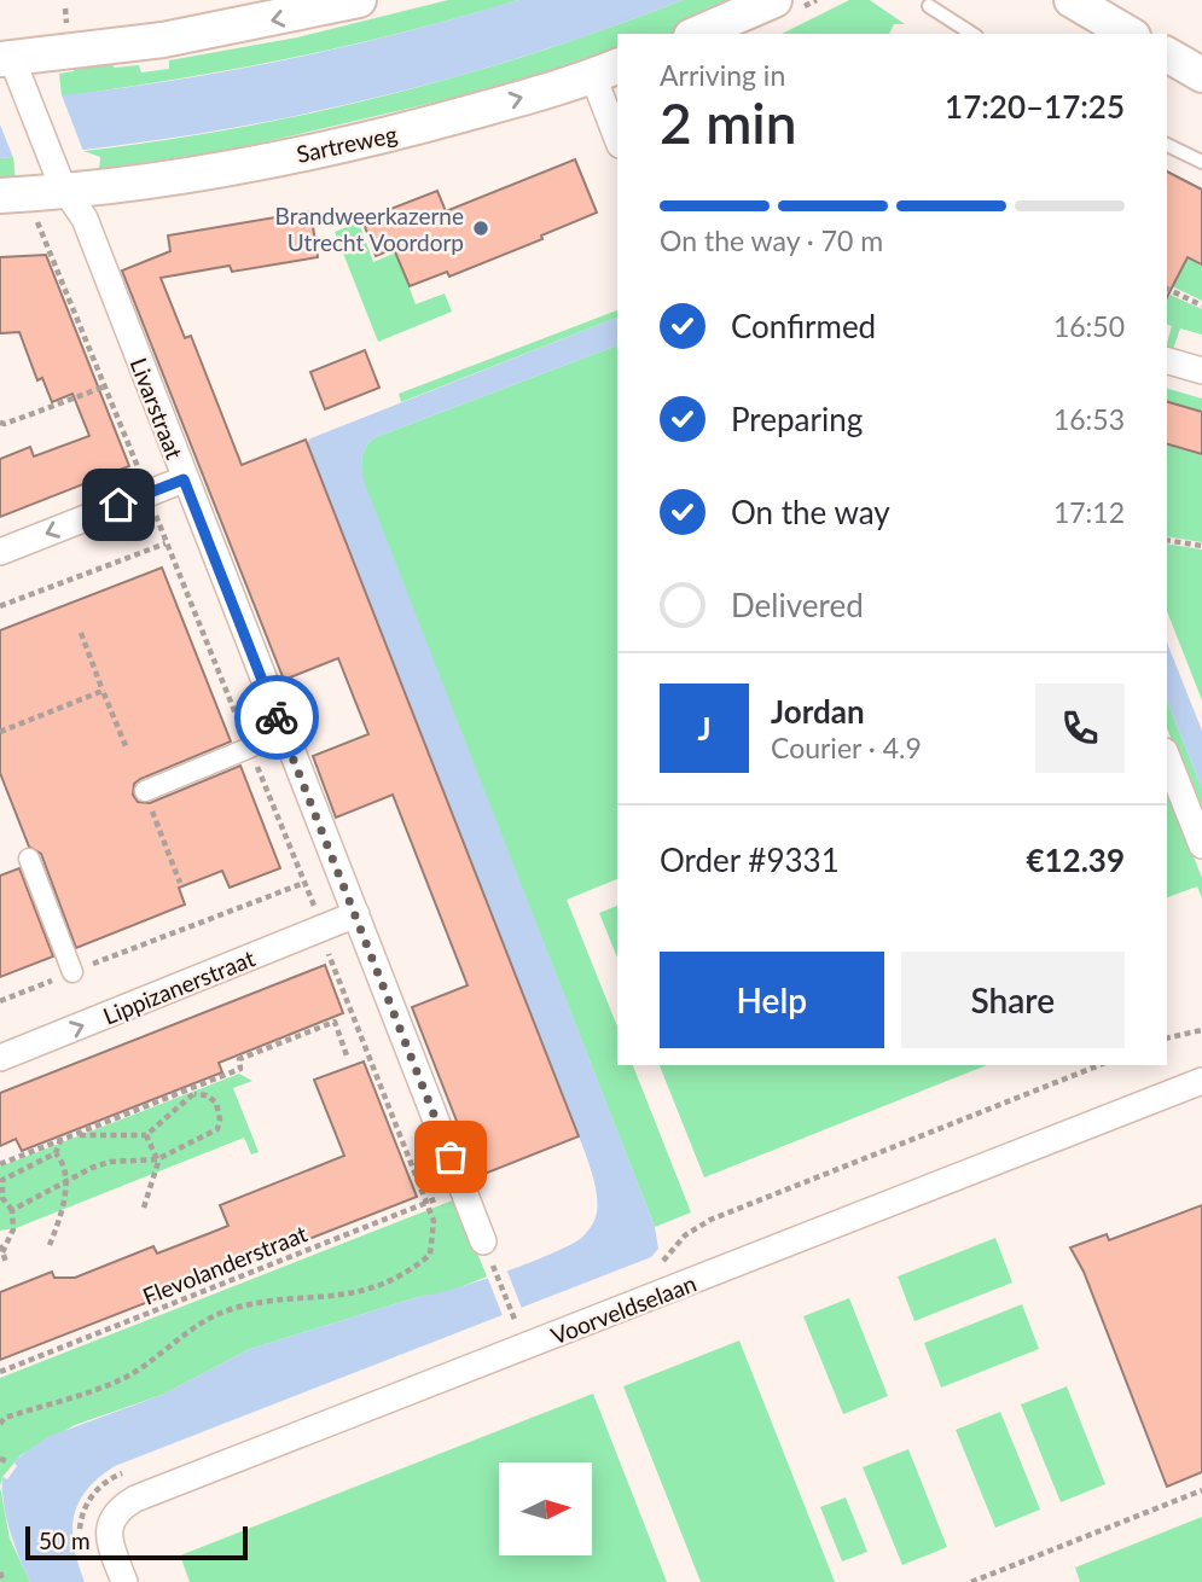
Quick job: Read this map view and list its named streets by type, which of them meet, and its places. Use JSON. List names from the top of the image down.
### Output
{
  "streets": {
    "street": [
      "Sartreweg",
      "Livarstraat",
      "Lippizanerstraat",
      "Voorveldselaan"
    ],
    "path": ["Flevolanderstraat"]
  },
  "crossings": [
    ["Sartreweg", "Livarstraat"],
    ["Livarstraat", "Lippizanerstraat"],
    ["Livarstraat", "Flevolanderstraat"]
  ],
  "places": ["Brandweerkazerne Utrecht Voordorp"],
  "scale_bar": "50 m",
  "north": "right",
  "page": {
    "heading": ["2 min", "Arriving in", "17:20–17:25"],
    "panel": [
      "Jordan",
      "Courier · 4.9",
      "Order #9331",
      "€12.39"
    ],
    "bar": "On the way · 70 m",
    "list": [
      ["Confirmed", "16:50"],
      ["Preparing", "16:53"],
      ["On the way", "17:12"],
      "Delivered"
    ],
    "round": "J",
    "buttons": ["Help", "Share"],
    "scale": "50 m"
  }
}
